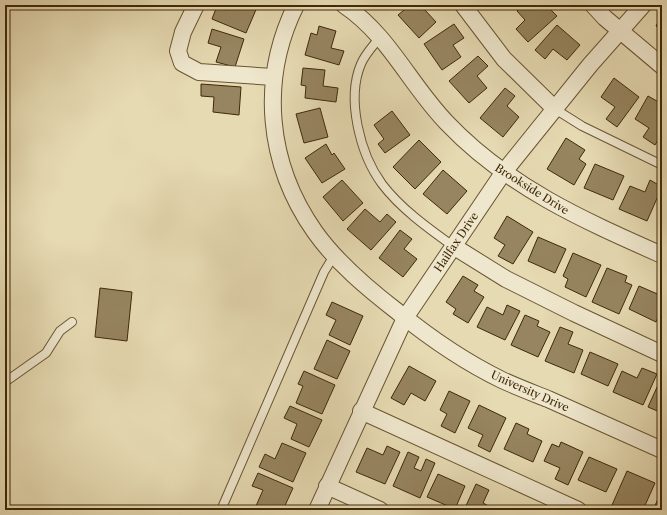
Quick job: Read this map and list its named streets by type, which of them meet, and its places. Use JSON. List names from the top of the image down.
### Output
{
  "streets": {
    "street": ["Brookside Drive", "Hailfax Drive", "University Drive"]
  },
  "crossings": [
    ["Brookside Drive", "Hailfax Drive"],
    ["Hailfax Drive", "University Drive"]
  ]
}
